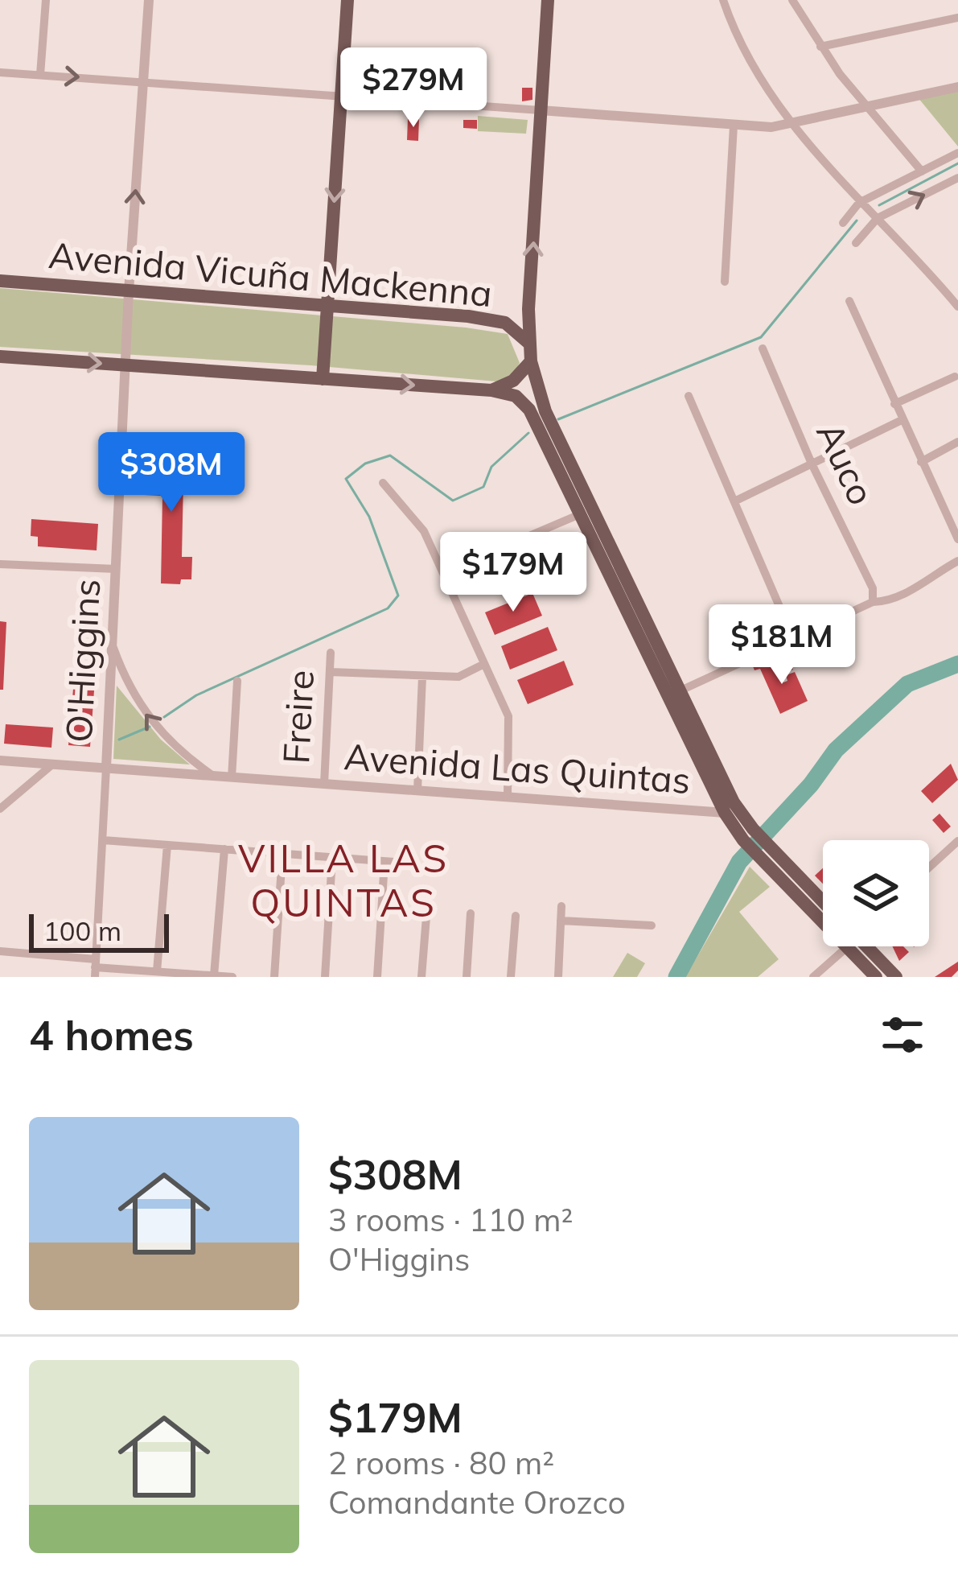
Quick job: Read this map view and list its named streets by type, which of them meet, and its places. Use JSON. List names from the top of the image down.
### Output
{
  "streets": {
    "main road": ["Avenida Vicuña Mackenna"],
    "street": [
      "Auco",
      "O'Higgins",
      "Freire",
      "Avenida Las Quintas"
    ]
  },
  "crossings": [
    ["Avenida Vicuña Mackenna", "O'Higgins"],
    ["O'Higgins", "Avenida Las Quintas"],
    ["Freire", "Avenida Las Quintas"]
  ],
  "districts": ["VILLA LAS QUINTAS"],
  "scale_bar": "100 m",
  "page": {
    "price": [
      "$279M",
      "$308M",
      "$179M",
      "$181M"
    ],
    "scale": "100 m",
    "heading": "4 homes",
    "list": [
      {
        "name": "$308M",
        "note": "3 rooms · 110 m² · O'Higgins"
      },
      {
        "name": "$179M",
        "note": "2 rooms · 80 m² · Comandante Orozco"
      }
    ]
  }
}
